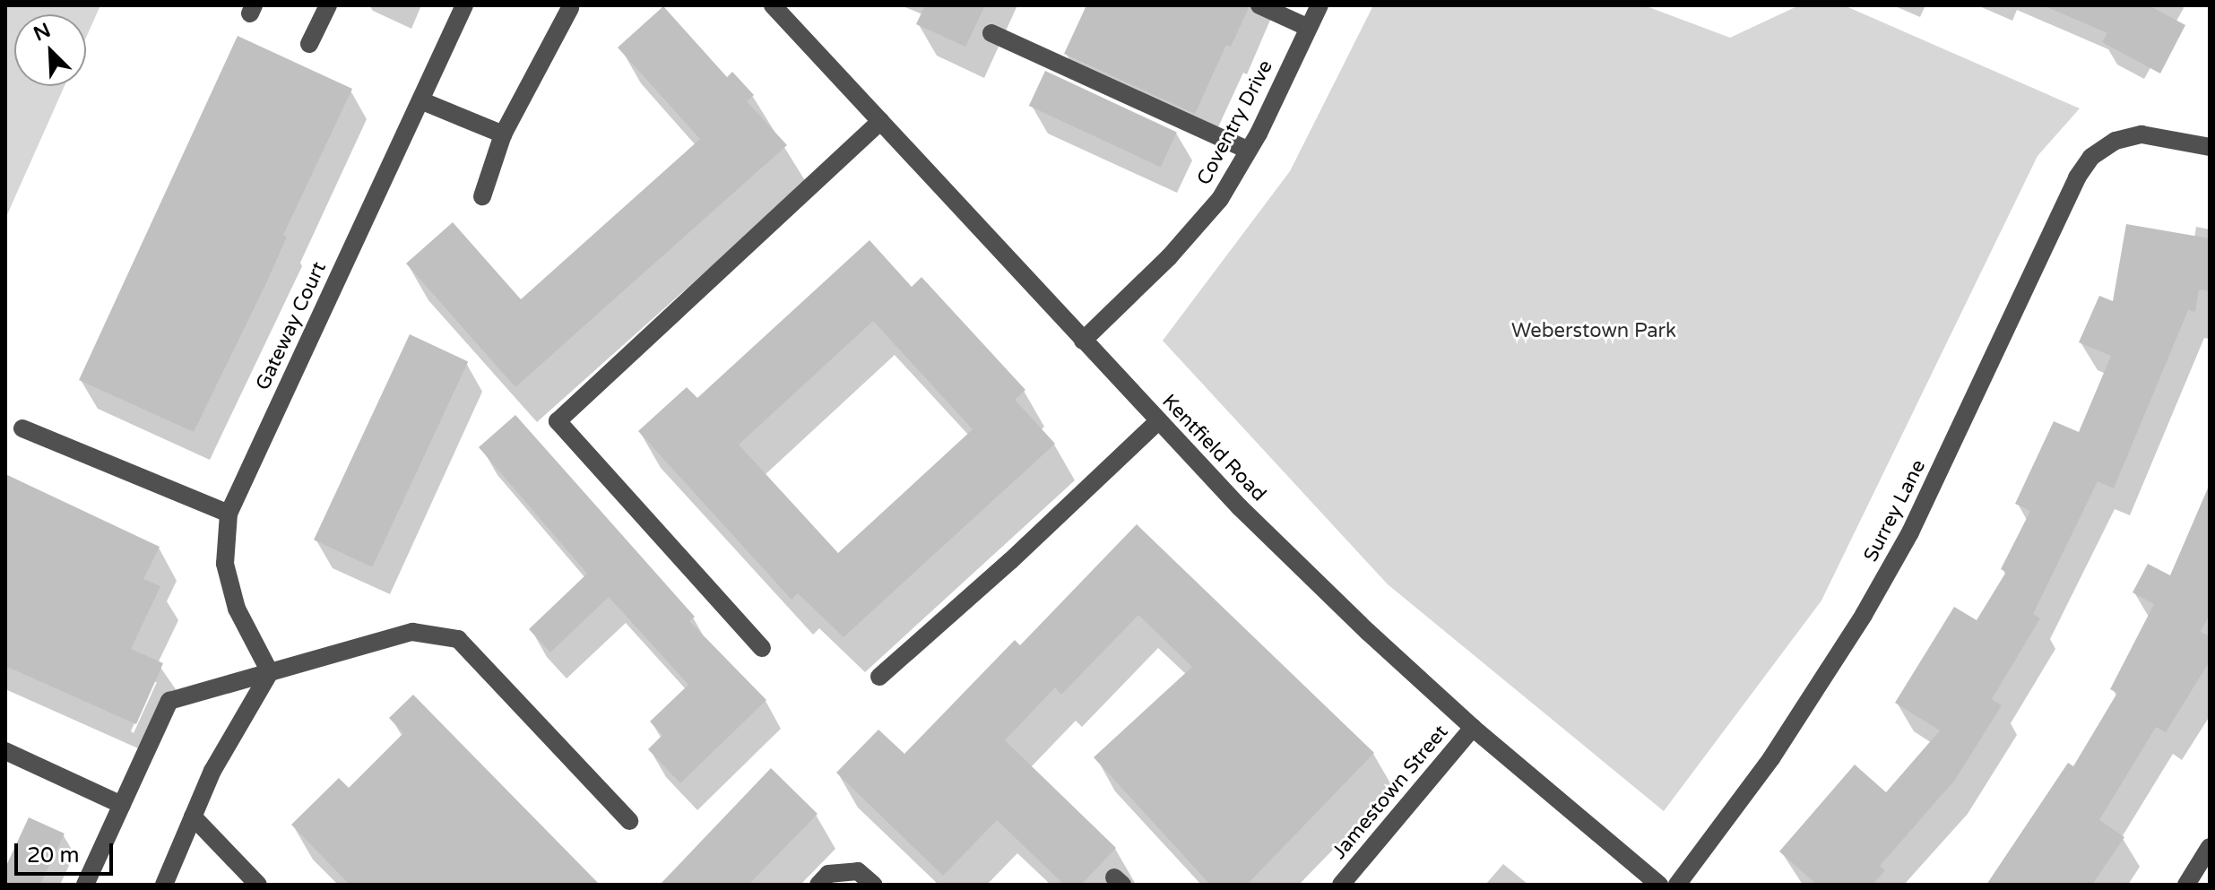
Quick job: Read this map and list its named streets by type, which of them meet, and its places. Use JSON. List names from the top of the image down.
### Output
{
  "streets": {
    "street": [
      "Coventry Drive",
      "Gateway Court",
      "Kentfield Road",
      "Surrey Lane",
      "Jamestown Street"
    ]
  },
  "crossings": [
    ["Coventry Drive", "Kentfield Road"],
    ["Kentfield Road", "Jamestown Street"]
  ],
  "parks": ["Weberstown Park"],
  "scale_bar": "20 m",
  "north": "top left"
}
